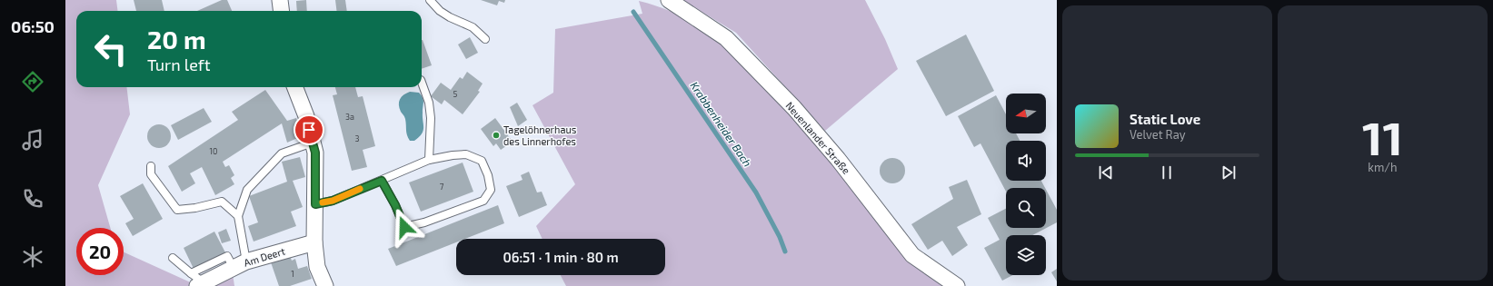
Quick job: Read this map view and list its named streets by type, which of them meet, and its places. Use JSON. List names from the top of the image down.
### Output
{
  "streets": {
    "street": ["Neuenlander Straße", "Am Deert"]
  },
  "water": ["Krabbenheider Bach"],
  "places": ["Tagelöhnerhaus des Linnerhofes"],
  "house_numbers": [
    "5",
    "3a",
    "3",
    "10",
    "7",
    "1"
  ],
  "north": "left",
  "page": {
    "tabs": "06:50",
    "tile": ["11", "km/h"],
    "turn": ["20 m", "Turn left"],
    "song": ["Static Love", "Velvet Ray"],
    "limit": "20",
    "trip": "06:51 · 1 min · 80 m"
  }
}
